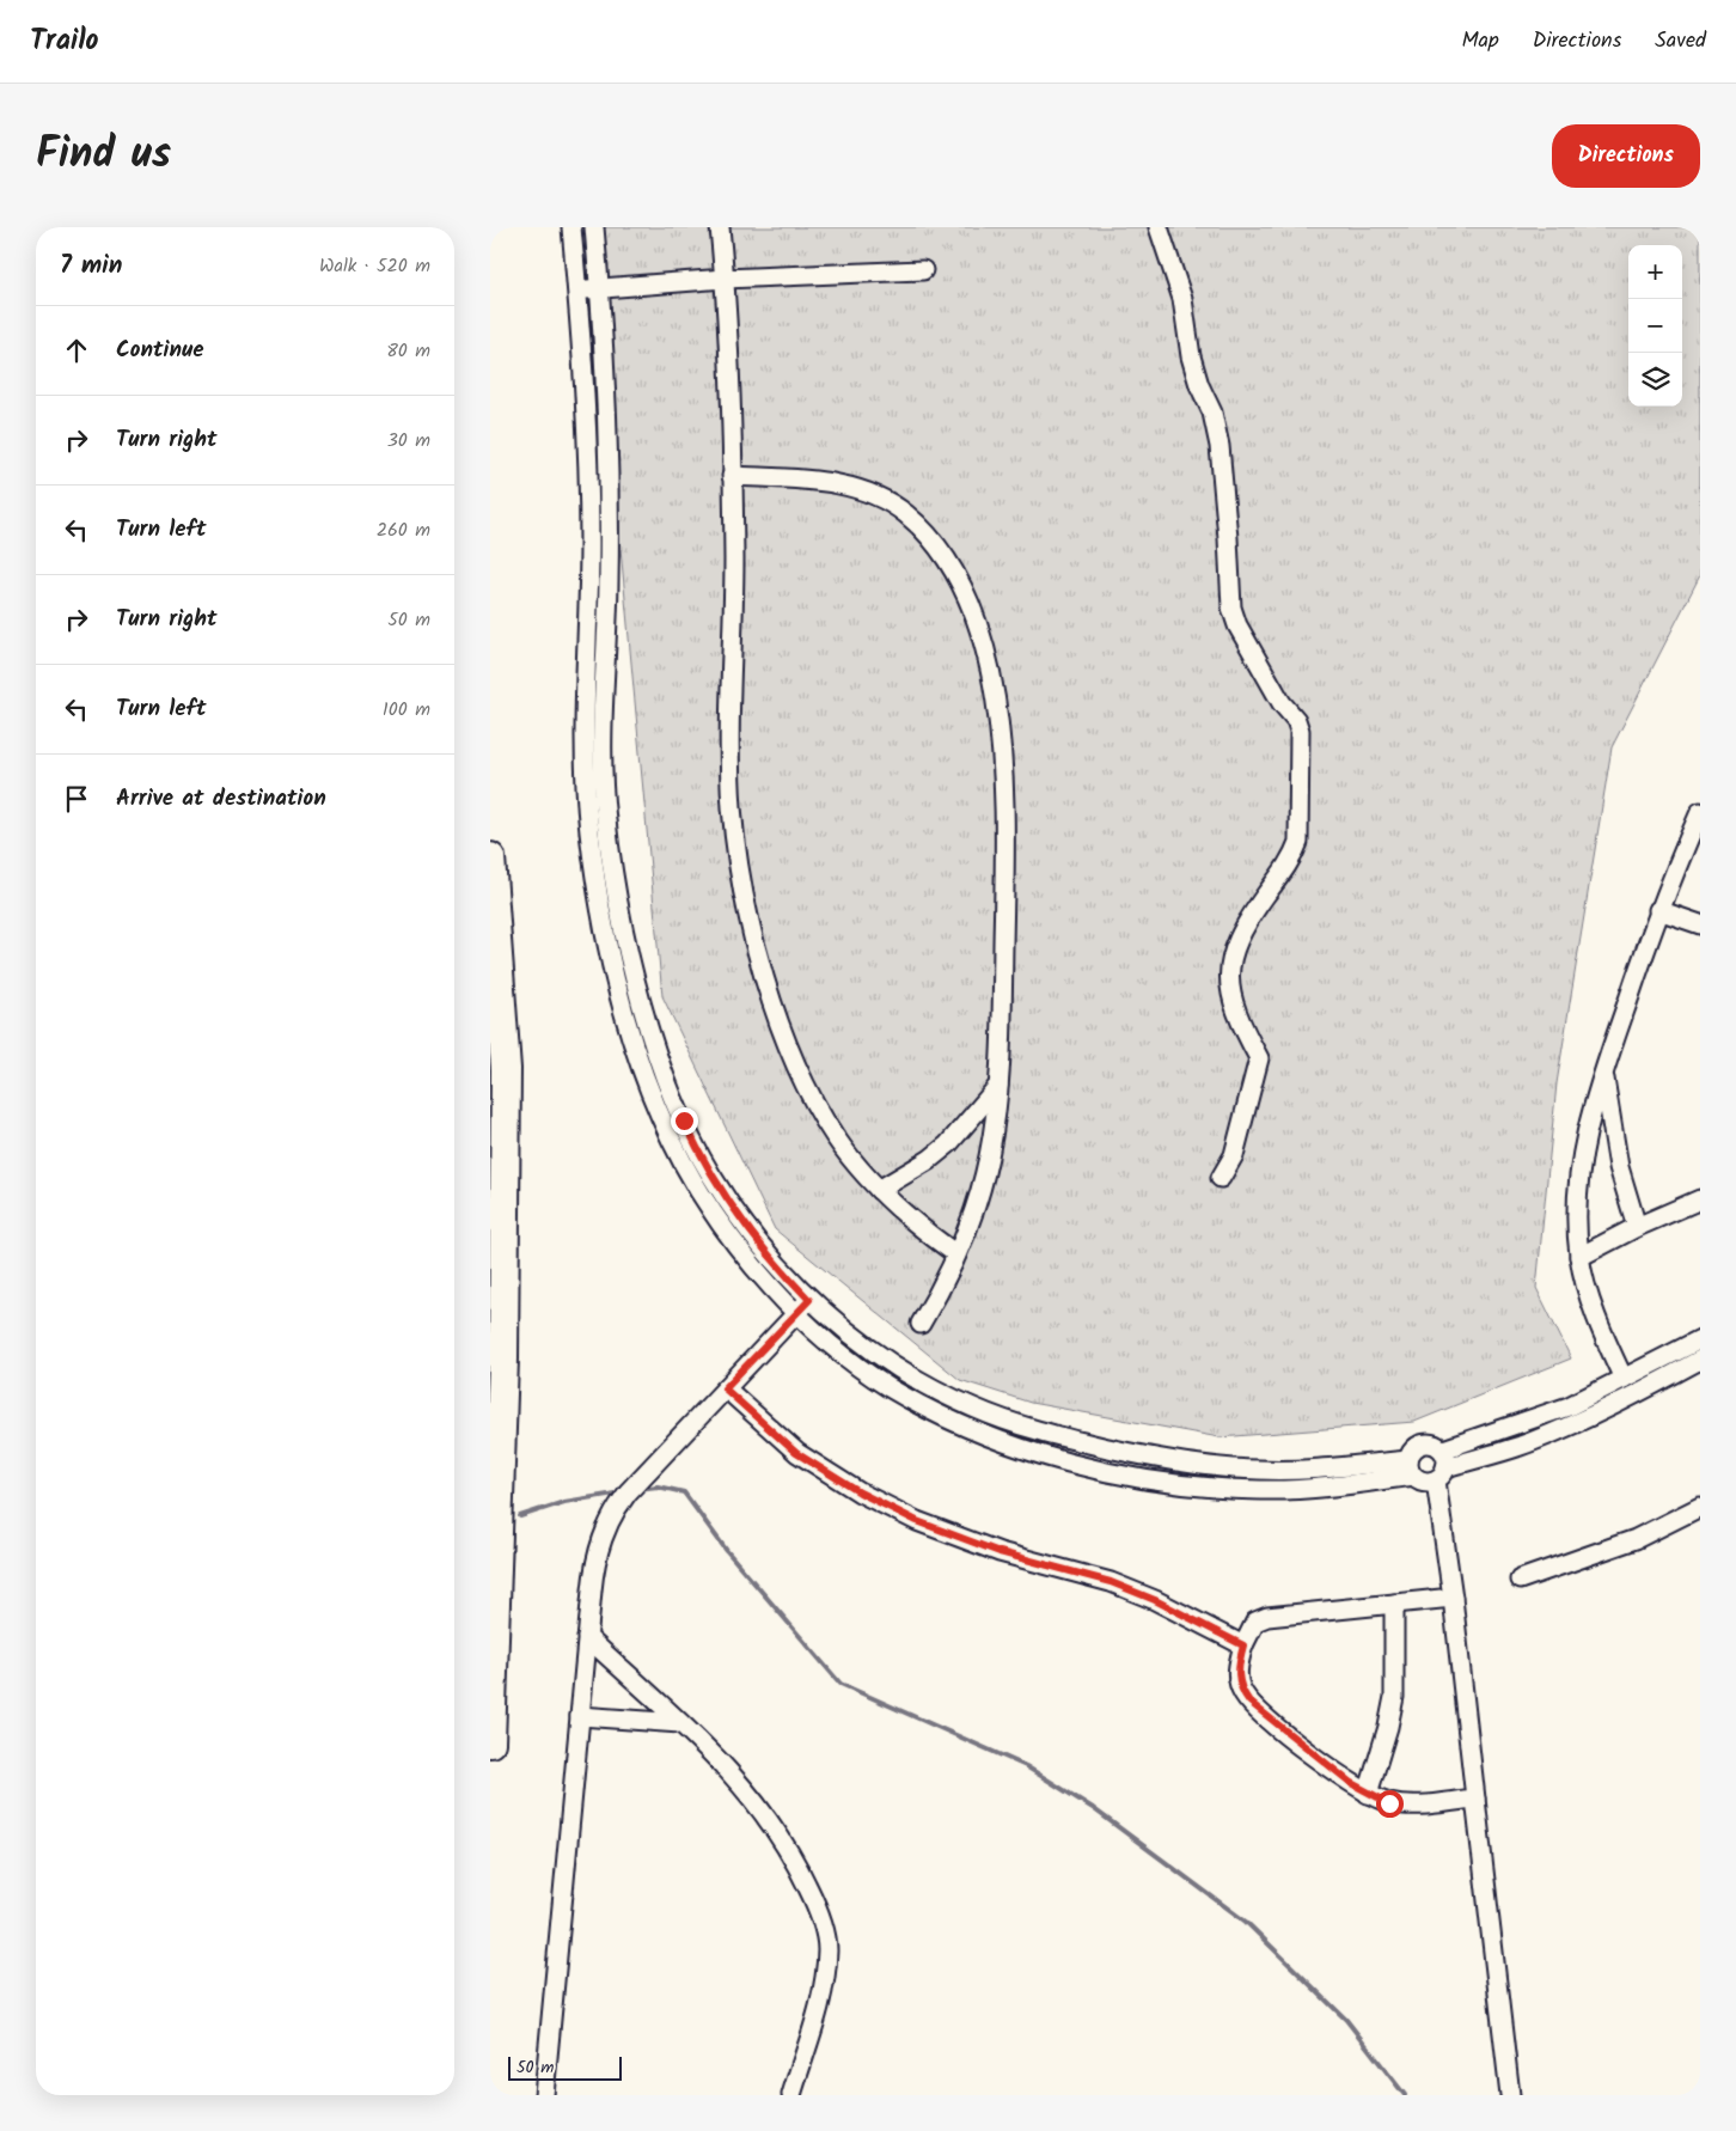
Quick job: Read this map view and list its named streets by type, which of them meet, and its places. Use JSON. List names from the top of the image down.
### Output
{
  "scale_bar": "50 m",
  "page": {
    "header": "Trailo",
    "nav": ["Map", "Directions", "Saved"],
    "title": "Find us",
    "buttons": "Directions",
    "heading": ["7 min", "Walk · 520 m"],
    "map_buttons": ["+", "−"],
    "list": [
      ["Continue", "80 m"],
      ["Turn right", "30 m"],
      ["Turn left", "260 m"],
      ["Turn right", "50 m"],
      ["Turn left", "100 m"],
      "Arrive at destination"
    ],
    "scale": "50 m"
  }
}
